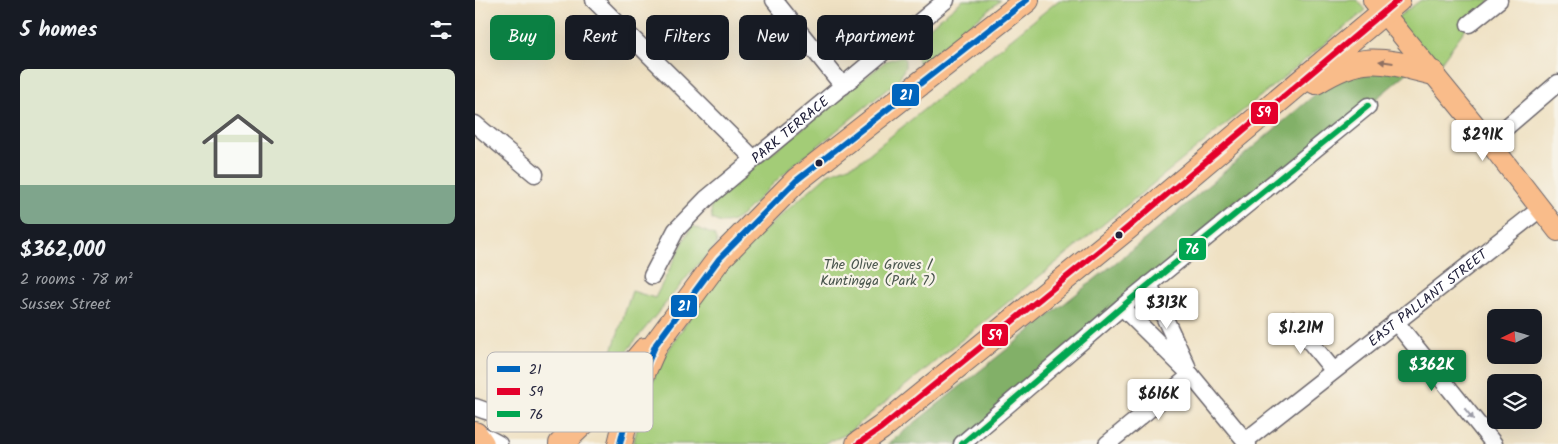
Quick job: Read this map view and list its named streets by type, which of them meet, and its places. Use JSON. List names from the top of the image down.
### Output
{
  "streets": {
    "street": ["PARK TERRACE", "EAST PALLANT STREET"]
  },
  "parks": ["The Olive Groves / Kuntingga (Park 7)"],
  "lines": ["transit line 21", "transit line 59", "transit line 76"],
  "legend": ["21", "59", "76"],
  "north": "left",
  "page": {
    "heading": "5 homes",
    "chip": [
      "Buy",
      "Rent",
      "Filters",
      "New",
      "Apartment"
    ],
    "list": [
      {
        "name": "$362,000",
        "note": "2 rooms · 78 m² · Sussex Street"
      }
    ],
    "price": [
      "$291K",
      "$313K",
      "$1.21M",
      "$362K",
      "$616K"
    ]
  }
}
